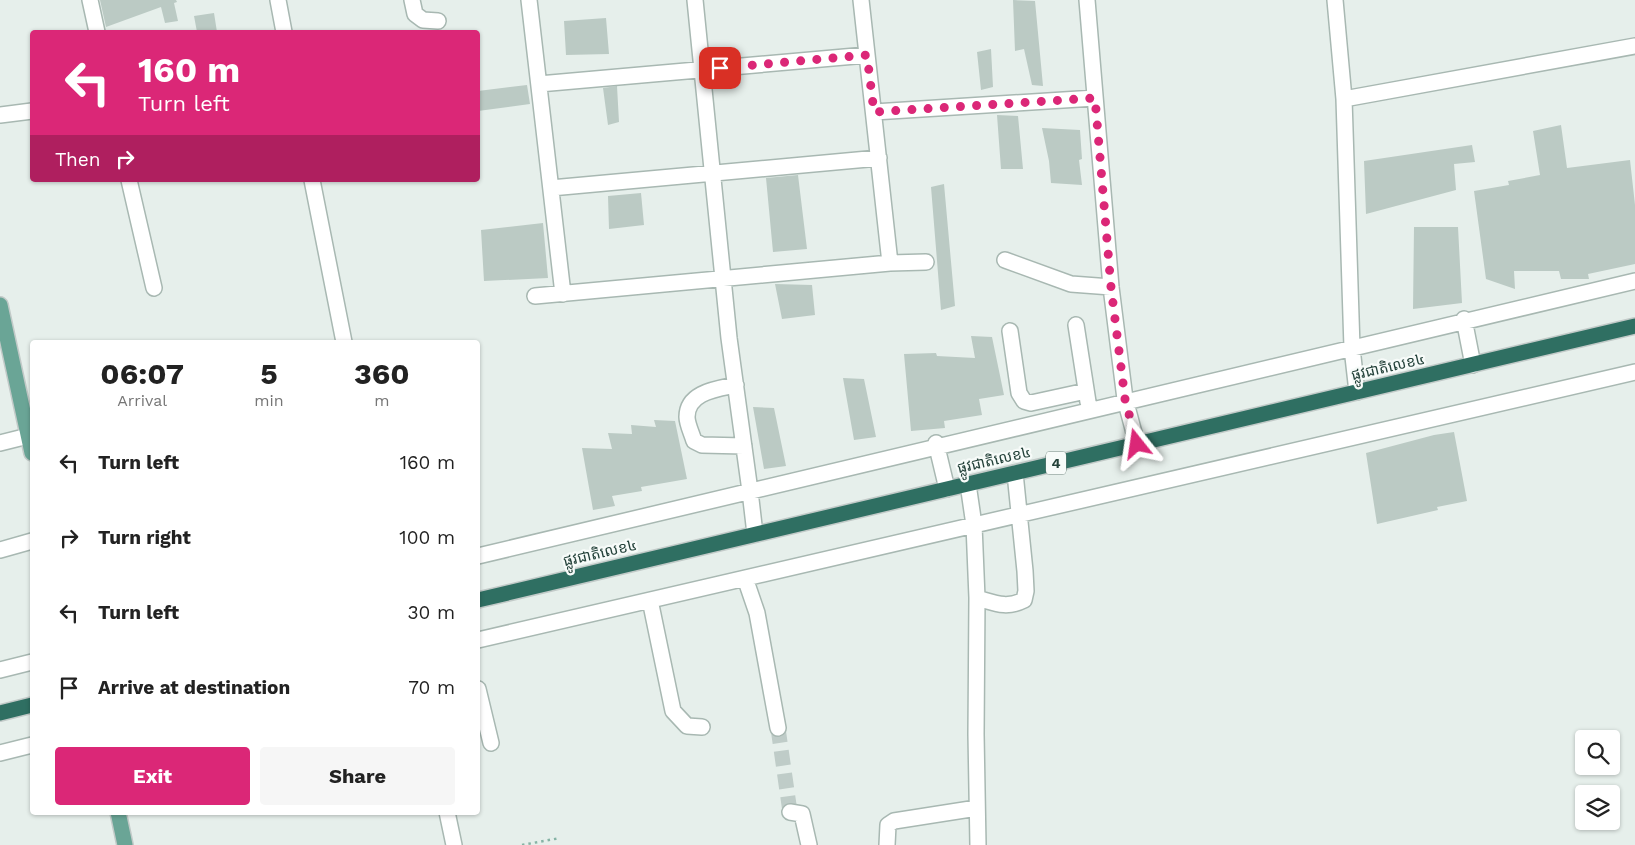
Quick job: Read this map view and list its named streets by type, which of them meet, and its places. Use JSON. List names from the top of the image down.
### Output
{
  "streets": {
    "highway": ["ផ្លូវជាតិលេខ៤", "4"]
  },
  "page": {
    "turn": ["160 m", "Turn left"],
    "then": "Then",
    "eta": [
      "06:07",
      "Arrival",
      "5",
      "min",
      "360",
      "m"
    ],
    "list": [
      {
        "name": "Turn left",
        "value": "160 m"
      },
      {
        "name": "Turn right",
        "value": "100 m"
      },
      {
        "name": "Turn left",
        "value": "30 m"
      },
      {
        "name": "Arrive at destination",
        "value": "70 m"
      }
    ],
    "buttons": ["Exit", "Share"]
  }
}
